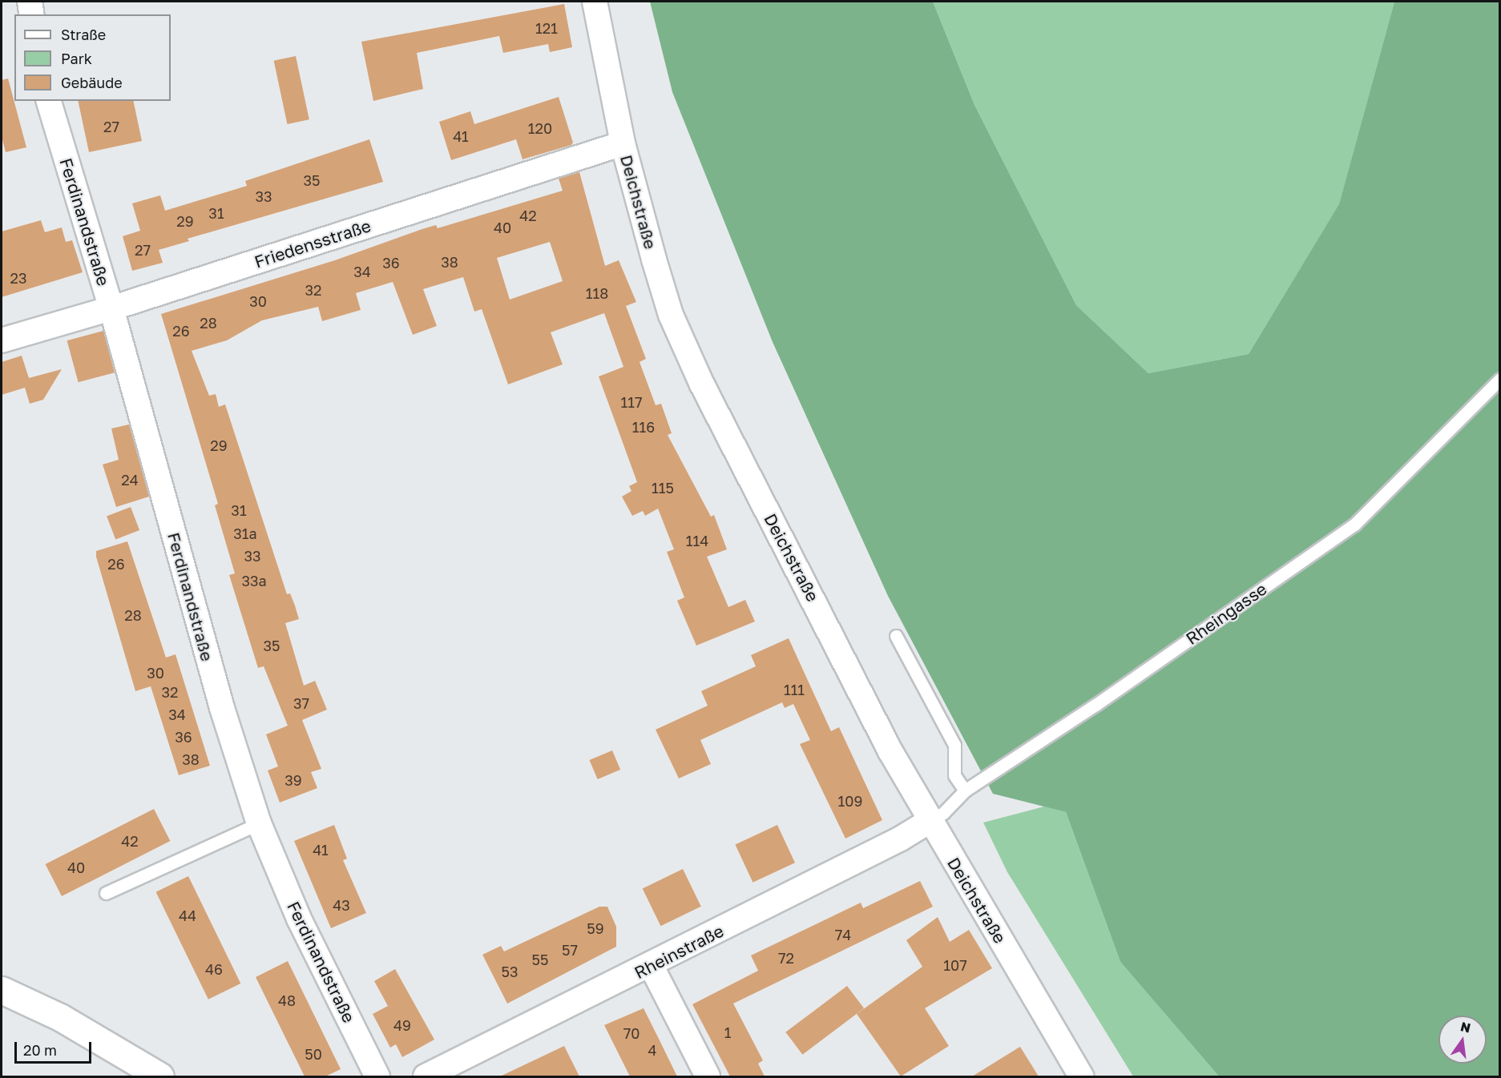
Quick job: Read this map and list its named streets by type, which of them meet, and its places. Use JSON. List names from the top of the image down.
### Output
{
  "streets": {
    "street": [
      "Deichstraße",
      "Ferdinandstraße",
      "Friedensstraße",
      "Rheinstraße"
    ],
    "lane": ["Rheingasse"]
  },
  "crossings": [
    ["Deichstraße", "Friedensstraße"],
    ["Deichstraße", "Rheingasse"],
    ["Deichstraße", "Rheinstraße"],
    ["Ferdinandstraße", "Friedensstraße"],
    ["Rheingasse", "Rheinstraße"]
  ],
  "house_numbers": [
    "121",
    "27",
    "120",
    "41",
    "35",
    "33",
    "31",
    "42",
    "29",
    "40",
    "27",
    "38",
    "36",
    "34",
    "23",
    "32",
    "118",
    "30",
    "28",
    "26",
    "117",
    "116",
    "29",
    "24",
    "115",
    "31",
    "31a",
    "114",
    "33",
    "26",
    "33a",
    "28",
    "35",
    "30",
    "111",
    "32",
    "37",
    "34",
    "36",
    "38",
    "39",
    "109",
    "42",
    "41",
    "40",
    "43",
    "44",
    "59",
    "74",
    "57",
    "72",
    "55",
    "107",
    "46",
    "53",
    "48",
    "49",
    "1",
    "70",
    "4",
    "50"
  ],
  "legend": ["Straße", "Park", "Gebäude"],
  "scale_bar": "20 m",
  "north": "top"
}
